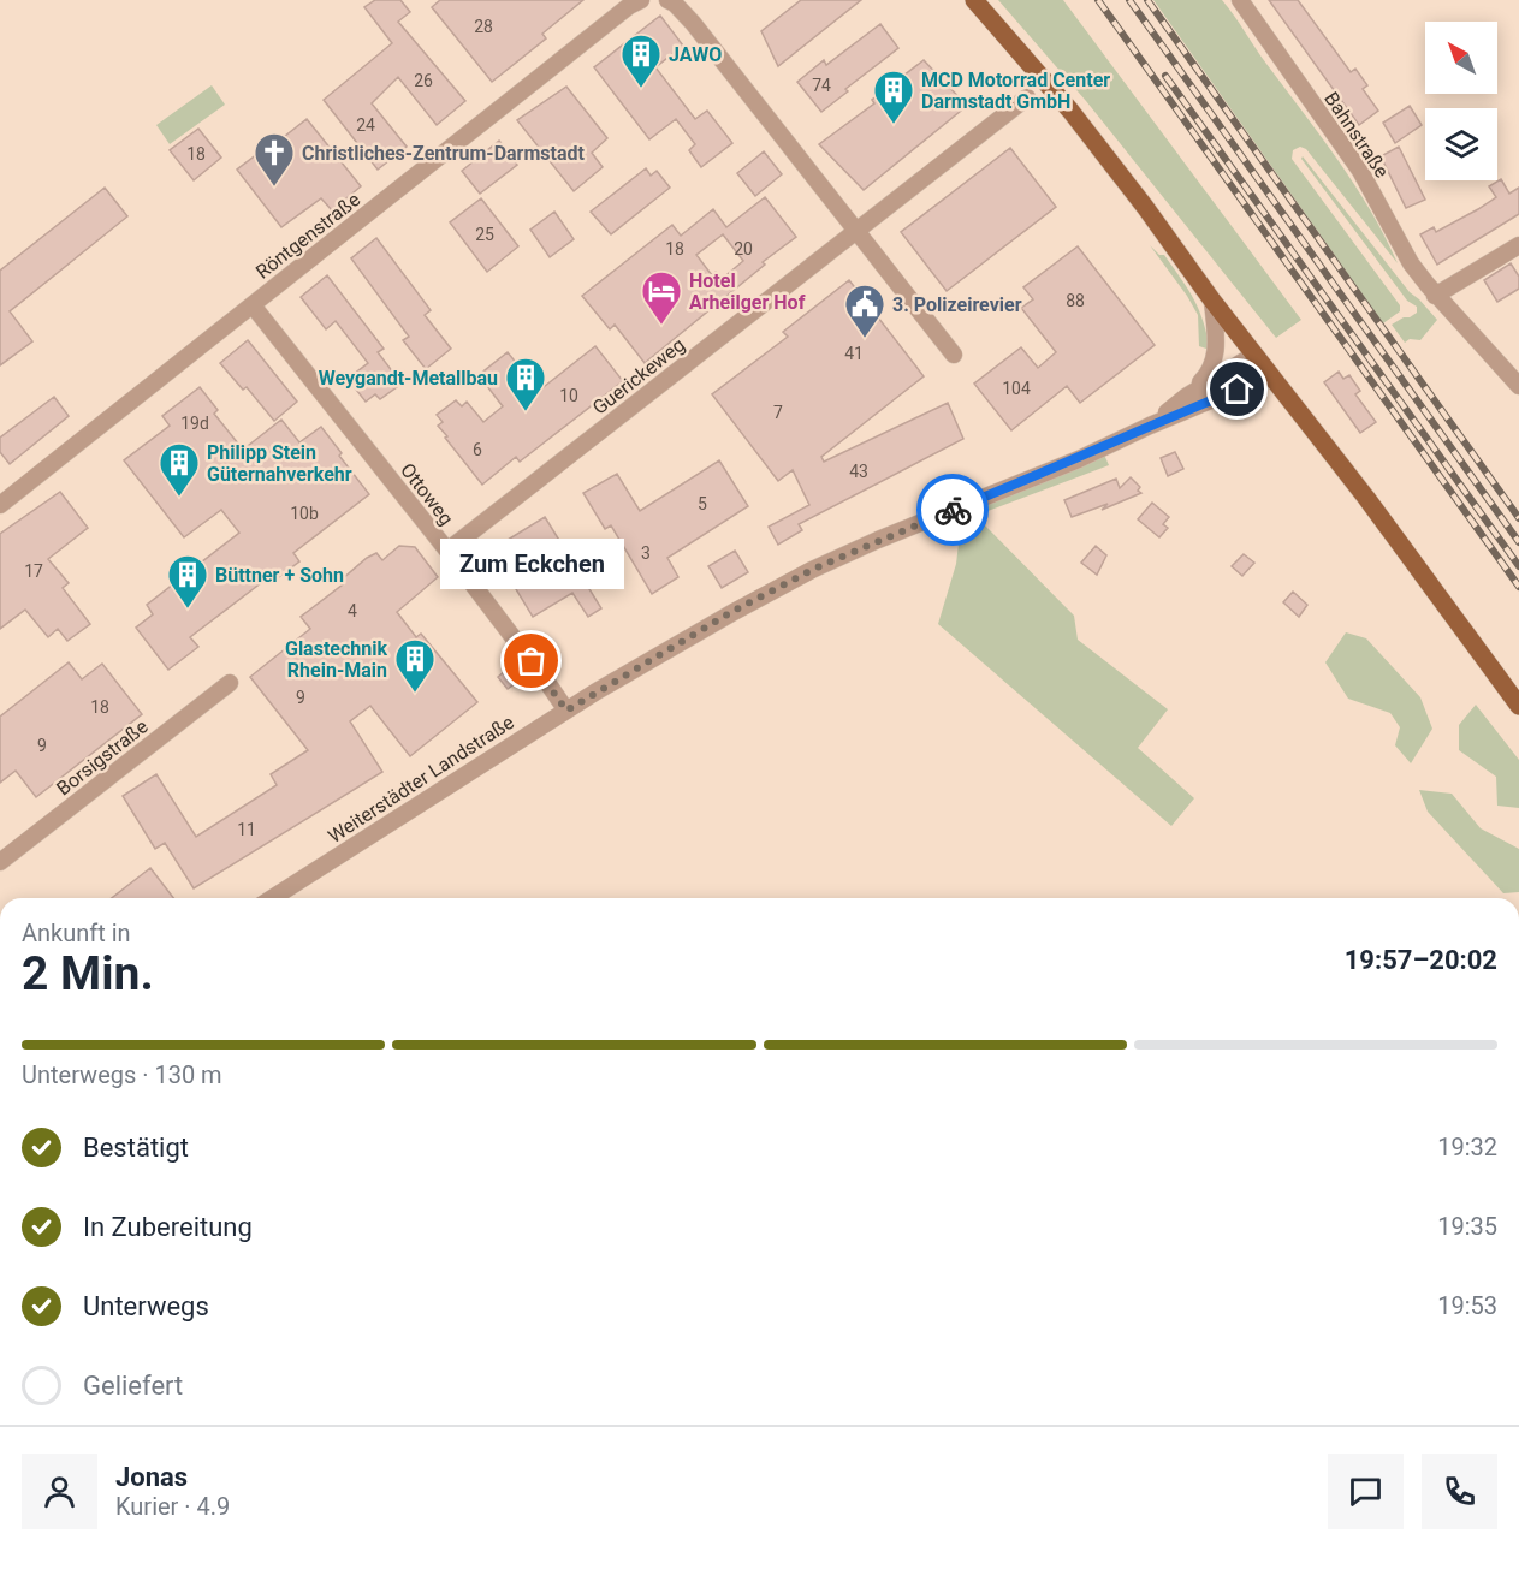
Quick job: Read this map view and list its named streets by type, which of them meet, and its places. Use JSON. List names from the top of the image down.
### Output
{
  "streets": {
    "street": [
      "Bahnstraße",
      "Röntgenstraße",
      "Guerickeweg",
      "Ottoweg",
      "Borsigstraße",
      "Weiterstädter Landstraße"
    ]
  },
  "crossings": [
    ["Röntgenstraße", "Ottoweg"],
    ["Guerickeweg", "Ottoweg"],
    ["Ottoweg", "Weiterstädter Landstraße"]
  ],
  "places": {
    "building": [
      "JAWO",
      "MCD Motorrad Center Darmstadt GmbH",
      "Weygandt-Metallbau",
      "Philipp Stein Güternahverkehr",
      "Büttner + Sohn",
      "Glastechnik Rhein-Main"
    ],
    "church": ["Christliches-Zentrum-Darmstadt"],
    "hotel": ["Hotel Arheilger Hof"],
    "public building": ["3. Polizeirevier"],
    "other": ["Zum Eckchen"]
  },
  "house_numbers": [
    "28",
    "26",
    "74",
    "24",
    "18",
    "25",
    "18",
    "20",
    "88",
    "41",
    "104",
    "10",
    "7",
    "19d",
    "6",
    "43",
    "5",
    "10b",
    "3",
    "17",
    "4",
    "9",
    "18",
    "9",
    "11"
  ],
  "north": "top left",
  "page": {
    "bubble": "Zum Eckchen",
    "heading": ["2 Min.", "Ankunft in", "19:57–20:02"],
    "panel": ["Jonas", "Kurier · 4.9"],
    "bar": "Unterwegs · 130 m",
    "list": [
      ["Bestätigt", "19:32"],
      ["In Zubereitung", "19:35"],
      ["Unterwegs", "19:53"],
      "Geliefert"
    ]
  }
}
